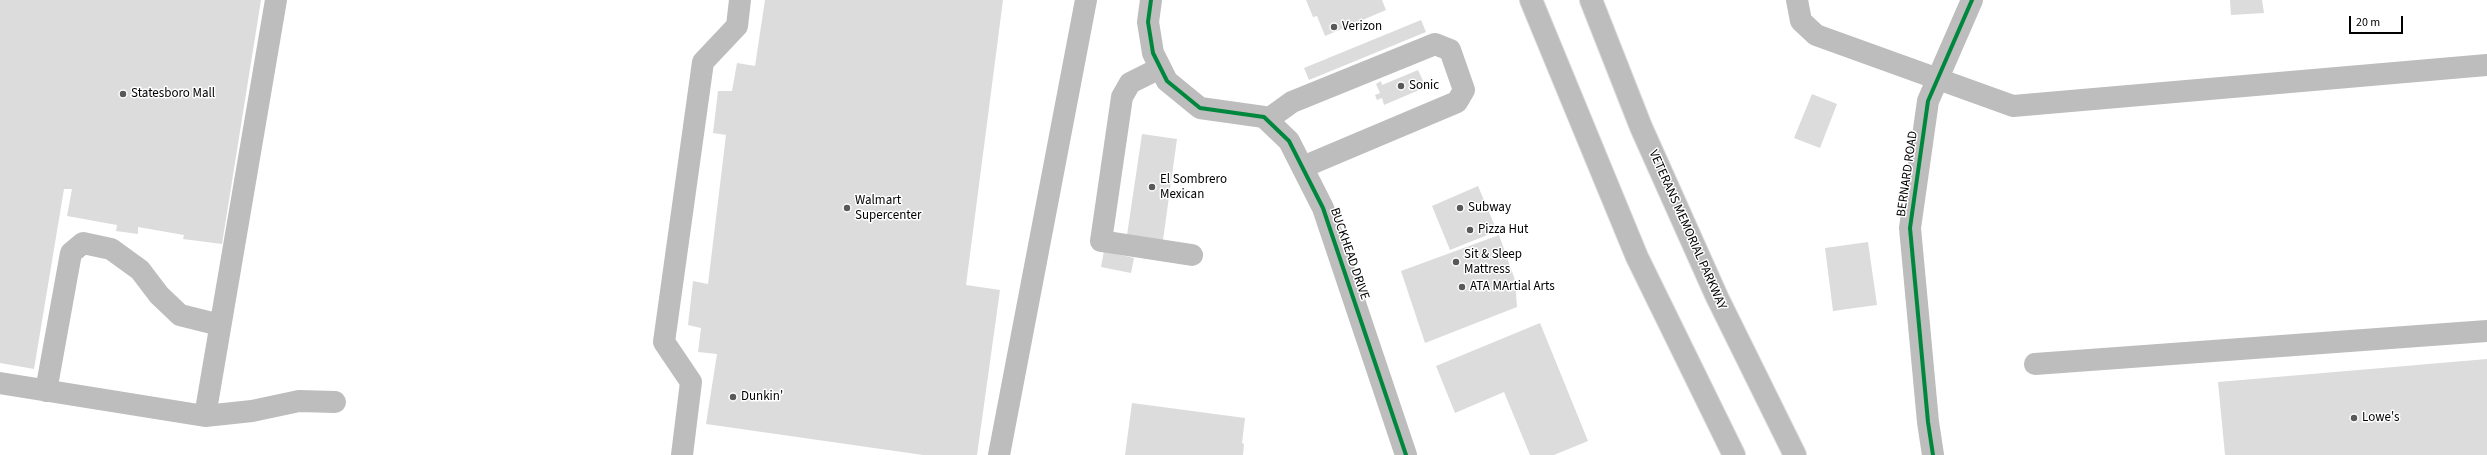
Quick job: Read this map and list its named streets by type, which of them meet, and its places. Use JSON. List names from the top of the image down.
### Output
{
  "streets": {
    "main road": ["BERNARD ROAD", "VETERANS MEMORIAL PARKWAY", "BUCKHEAD DRIVE"]
  },
  "places": [
    "Verizon",
    "Sonic",
    "Statesboro Mall",
    "El Sombrero Mexican",
    "Walmart Supercenter",
    "Subway",
    "Pizza Hut",
    "Sit & Sleep Mattress",
    "ATA MArtial Arts",
    "Dunkin'",
    "Lowe's"
  ],
  "scale_bar": "20 m"
}
